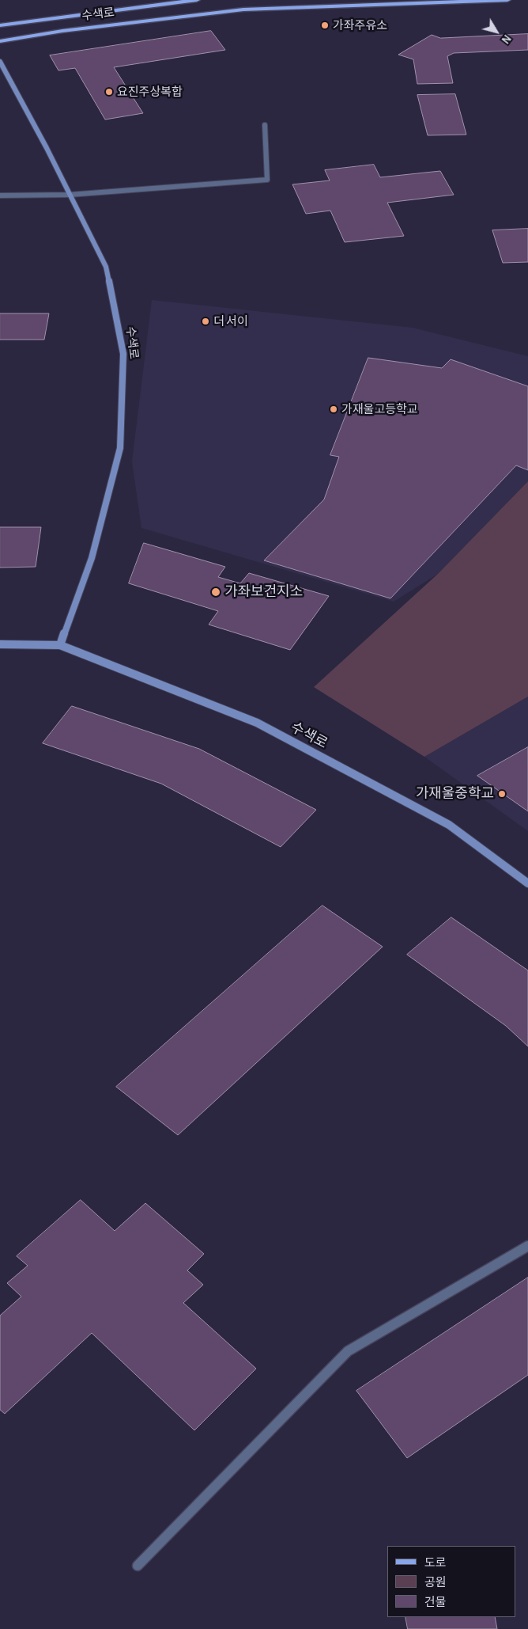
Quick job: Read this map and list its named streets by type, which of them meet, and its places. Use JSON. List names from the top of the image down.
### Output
{
  "streets": {
    "main road": ["수색로"]
  },
  "places": [
    "가좌주유소",
    "요진주상복합",
    "더 서이",
    "가재울고등학교",
    "가좌보건지소",
    "가재울중학교"
  ],
  "legend": ["도로", "공원", "건물"],
  "north": "bottom right"
}
